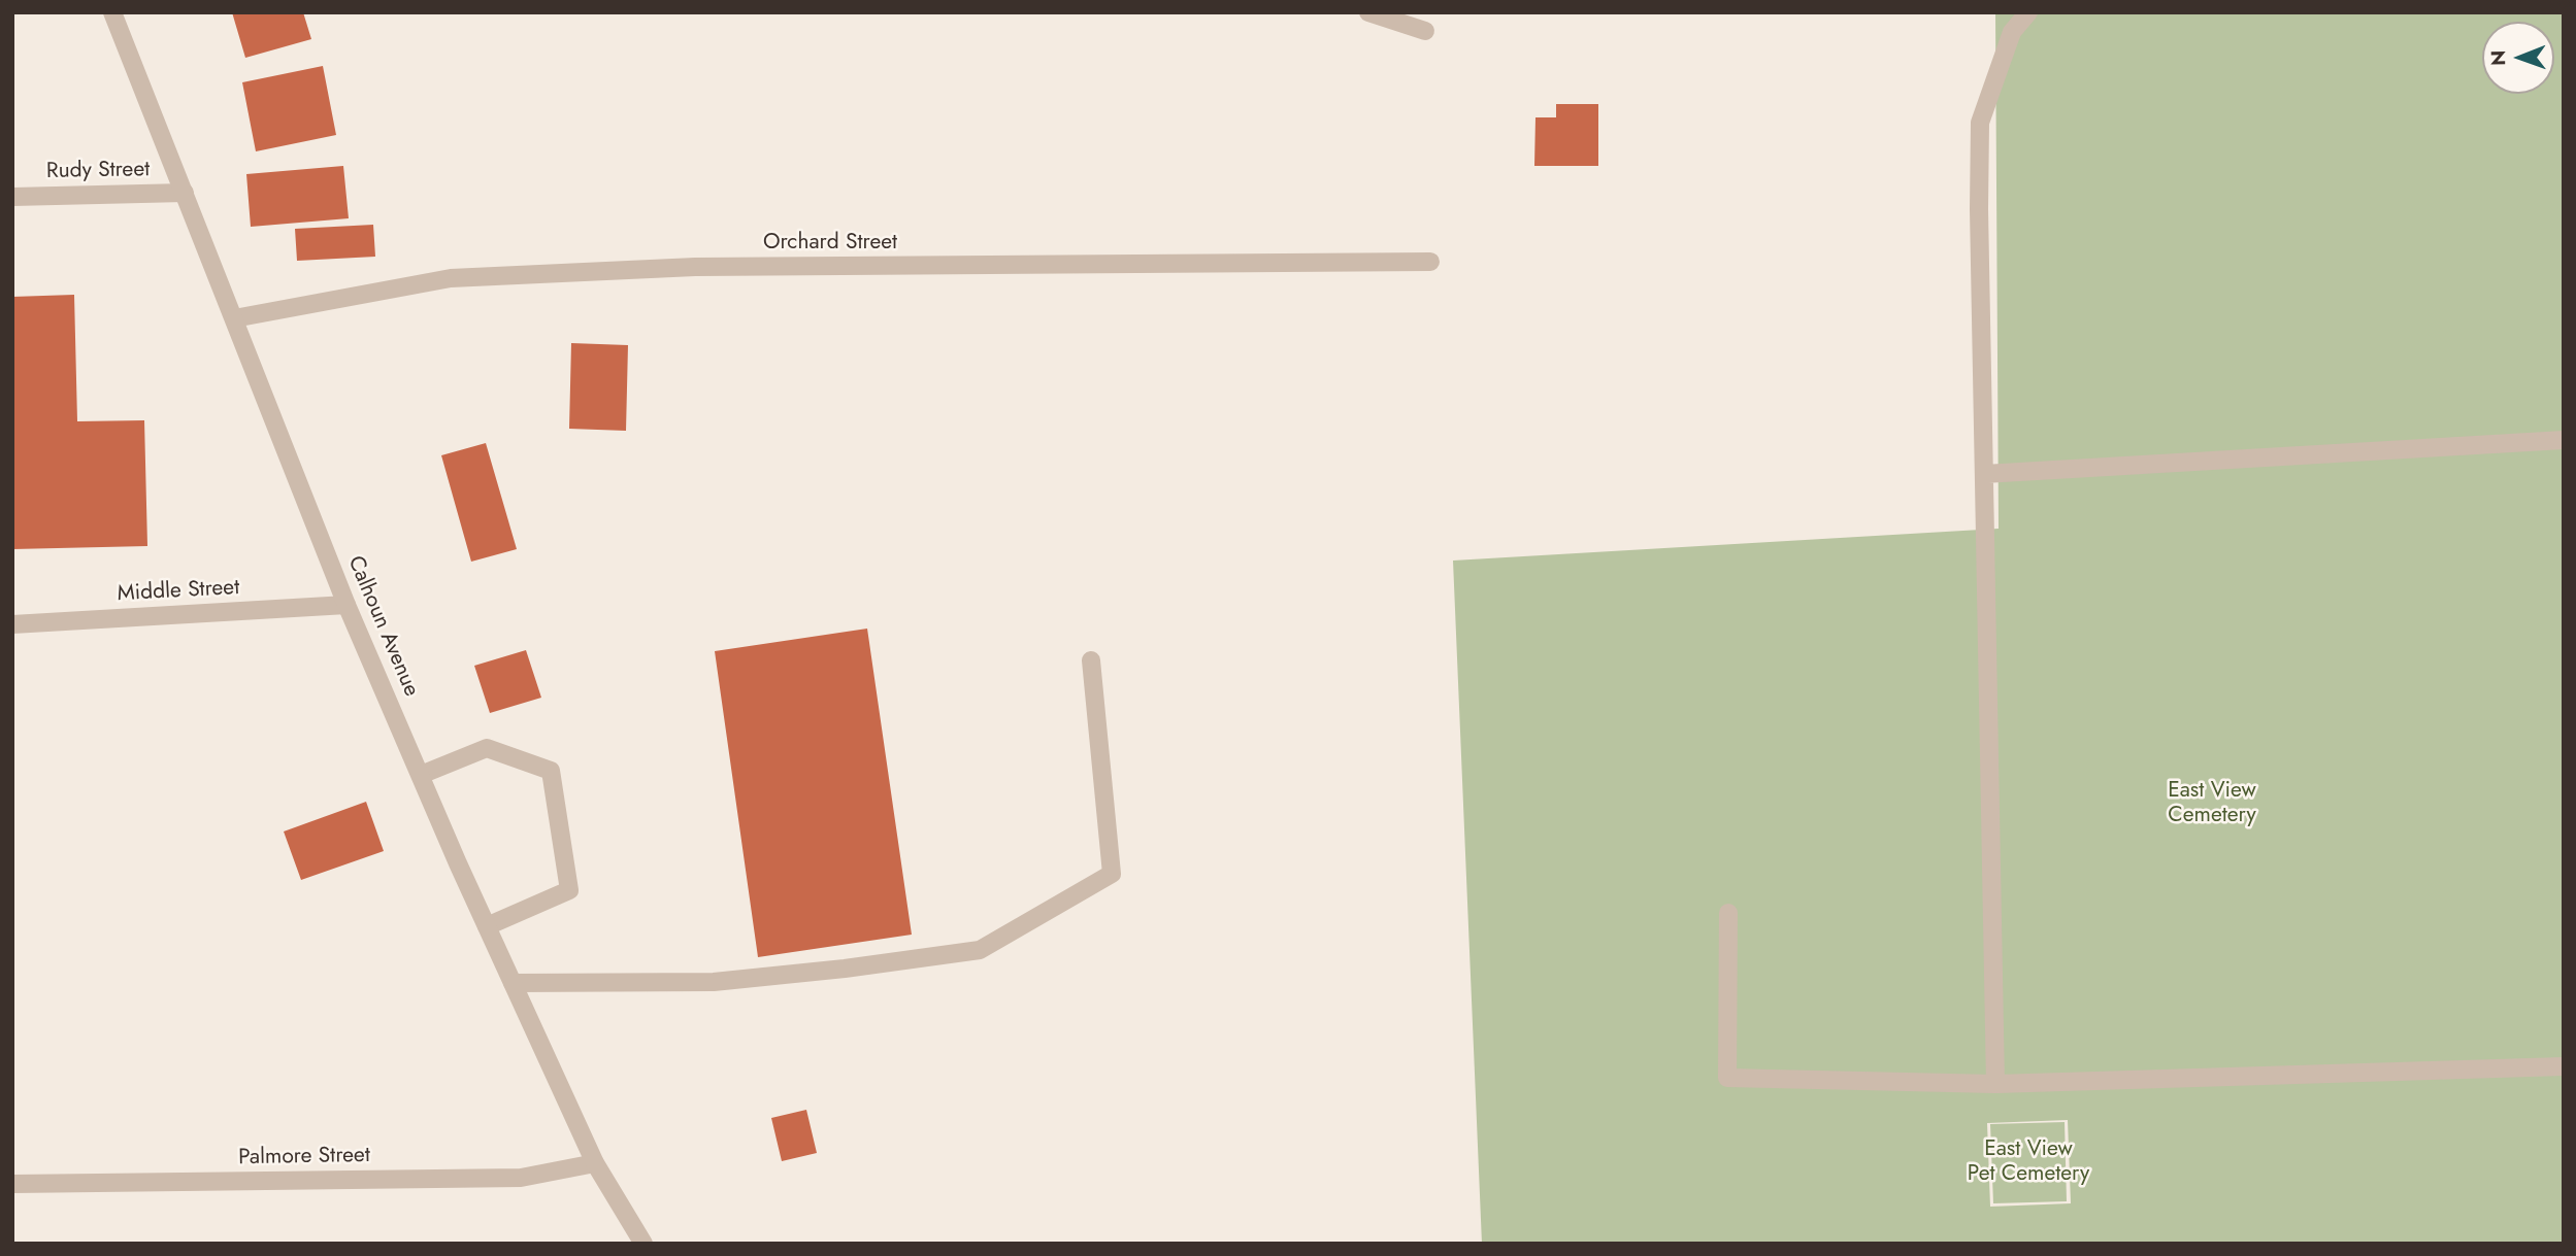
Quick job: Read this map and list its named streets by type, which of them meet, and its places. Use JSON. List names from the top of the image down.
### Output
{
  "streets": {
    "street": [
      "Rudy Street",
      "Orchard Street",
      "Middle Street",
      "Calhoun Avenue",
      "Palmore Street"
    ]
  },
  "crossings": [
    ["Rudy Street", "Calhoun Avenue"],
    ["Orchard Street", "Calhoun Avenue"],
    ["Middle Street", "Calhoun Avenue"],
    ["Calhoun Avenue", "Palmore Street"]
  ],
  "parks": ["East View Cemetery", "East View Pet Cemetery"],
  "north": "left"
}
